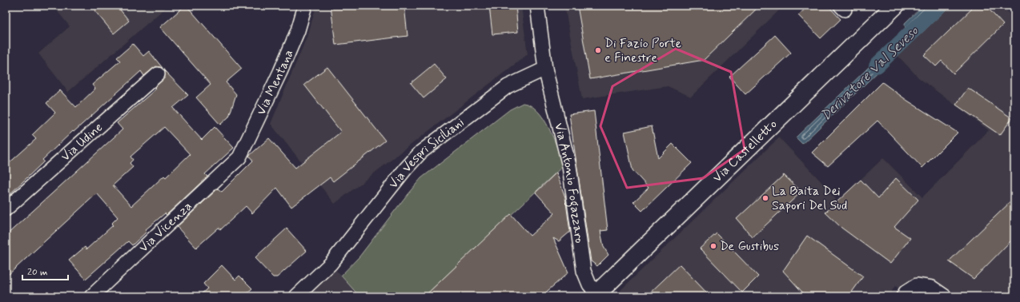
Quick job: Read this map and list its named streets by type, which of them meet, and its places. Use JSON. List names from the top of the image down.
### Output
{
  "streets": {
    "main road": ["Via Castelletto"],
    "street": [
      "Via Mentana",
      "Via Udine",
      "Via Vespri Siciliani",
      "Via Antonio Fogazzaro",
      "Via Vicenza"
    ]
  },
  "crossings": [
    ["Via Mentana", "Via Vicenza"],
    ["Via Castelletto", "Via Antonio Fogazzaro"],
    ["Via Vespri Siciliani", "Via Antonio Fogazzaro"]
  ],
  "water": ["Derivatore Val Seveso"],
  "places": ["Di Fazio Porte e Finestre", "La Baita Dei Sapori Del Sud", "De Gustibus"],
  "scale_bar": "20 m"
}
